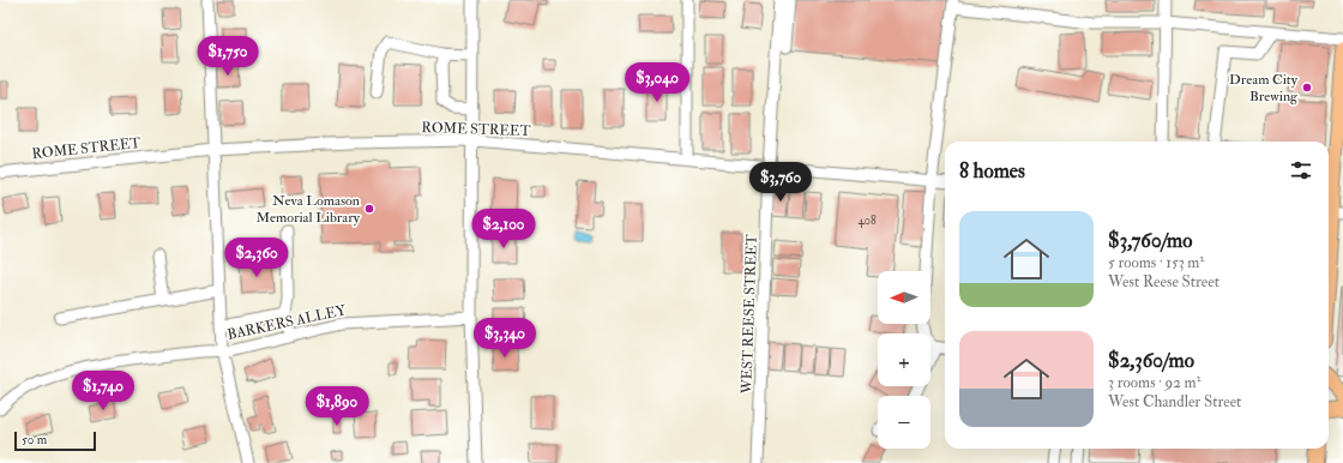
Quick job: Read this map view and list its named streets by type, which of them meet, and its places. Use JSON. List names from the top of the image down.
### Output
{
  "streets": {
    "street": ["ROME STREET", "WEST REESE STREET", "BARKERS ALLEY"]
  },
  "crossings": [
    ["ROME STREET", "WEST REESE STREET"]
  ],
  "places": ["Dream City Brewing", "Neva Lomason Memorial Library"],
  "house_numbers": ["408"],
  "scale_bar": "50 m",
  "north": "left",
  "page": {
    "price": [
      "$1,750",
      "$3,040",
      "$3,760",
      "$2,100",
      "$2,360",
      "$3,340",
      "$1,740",
      "$1,890"
    ],
    "heading": "8 homes",
    "list": [
      {
        "name": "$3,760/mo",
        "note": "5 rooms · 153 m² · West Reese Street"
      },
      {
        "name": "$2,360/mo",
        "note": "3 rooms · 92 m² · West Chandler Street"
      }
    ],
    "map_buttons": ["+", "−"],
    "scale": "50 m"
  }
}
